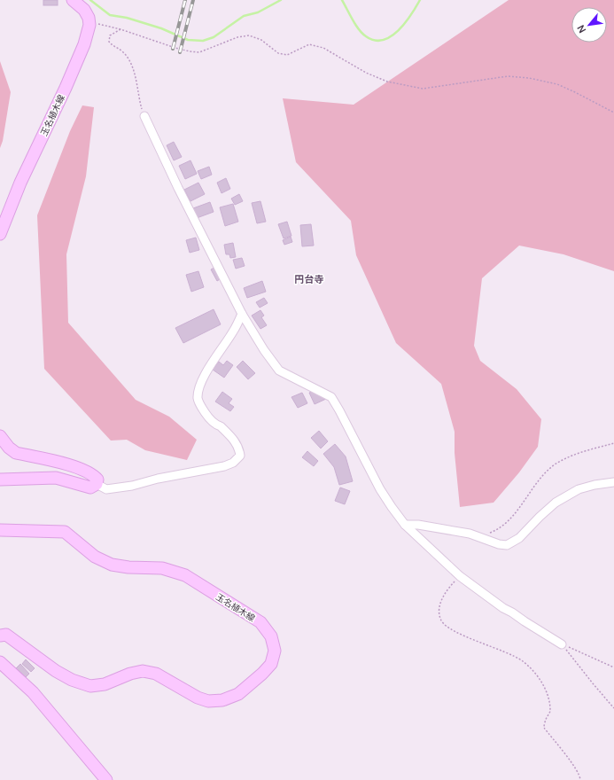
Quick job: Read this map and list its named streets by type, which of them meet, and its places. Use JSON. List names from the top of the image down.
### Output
{
  "streets": {
    "main road": ["玉名植木線"]
  },
  "districts": ["円台寺"],
  "north": "bottom left"
}
